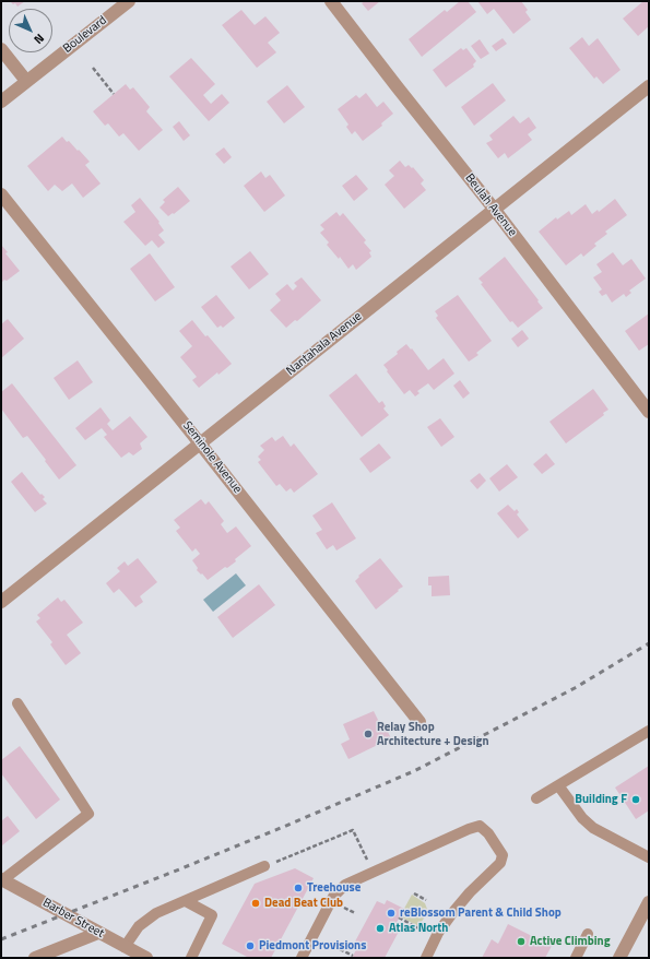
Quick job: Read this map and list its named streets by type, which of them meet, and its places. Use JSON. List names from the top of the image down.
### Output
{
  "streets": {
    "street": [
      "Boulevard",
      "Beulah Avenue",
      "Nantahala Avenue",
      "Seminole Avenue",
      "Barber Street"
    ]
  },
  "crossings": [
    ["Beulah Avenue", "Nantahala Avenue"],
    ["Nantahala Avenue", "Seminole Avenue"]
  ],
  "places": [
    "Relay Shop Architecture + Design",
    "Building F",
    "Treehouse",
    "Dead Beat Club",
    "reBlossom Parent & Child Shop",
    "Atlas North",
    "Active Climbing",
    "Piedmont Provisions"
  ],
  "north": "bottom right"
}
